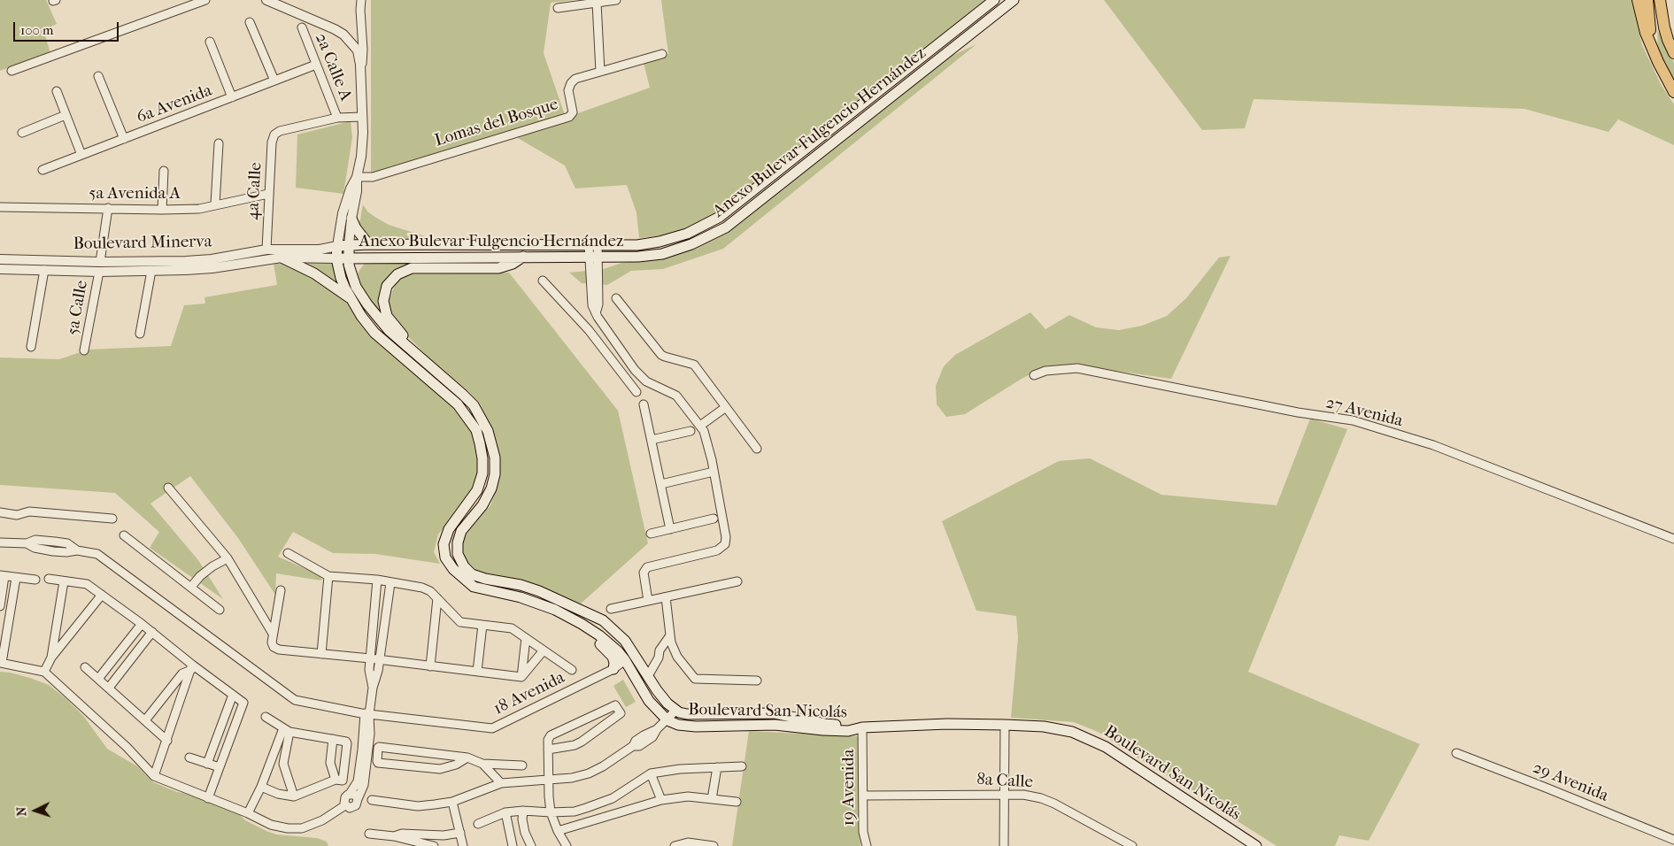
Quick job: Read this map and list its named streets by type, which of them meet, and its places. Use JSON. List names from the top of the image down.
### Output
{
  "streets": {
    "main road": ["Anexo Bulevar Fulgencio Hernández", "Boulevard San Nicolás"],
    "street": [
      "2a Calle A",
      "6a Avenida",
      "Lomas del Bosque",
      "4a Calle",
      "5a Avenida A",
      "Boulevard Minerva",
      "5a Calle",
      "27 Avenida",
      "18 Avenida",
      "8a Calle",
      "29 Avenida",
      "19 Avenida"
    ]
  },
  "crossings": [
    ["2a Calle A", "6a Avenida"],
    ["2a Calle A", "4a Calle"],
    ["Anexo Bulevar Fulgencio Hernández", "Boulevard Minerva"],
    ["Anexo Bulevar Fulgencio Hernández", "Boulevard San Nicolás"],
    ["4a Calle", "5a Avenida A"],
    ["4a Calle", "Boulevard Minerva"],
    ["5a Avenida A", "5a Calle"],
    ["Boulevard Minerva", "5a Calle"],
    ["Boulevard Minerva", "Boulevard San Nicolás"],
    ["18 Avenida", "Boulevard San Nicolás"],
    ["Boulevard San Nicolás", "19 Avenida"],
    ["8a Calle", "19 Avenida"]
  ],
  "scale_bar": "100 m",
  "north": "left"
}
